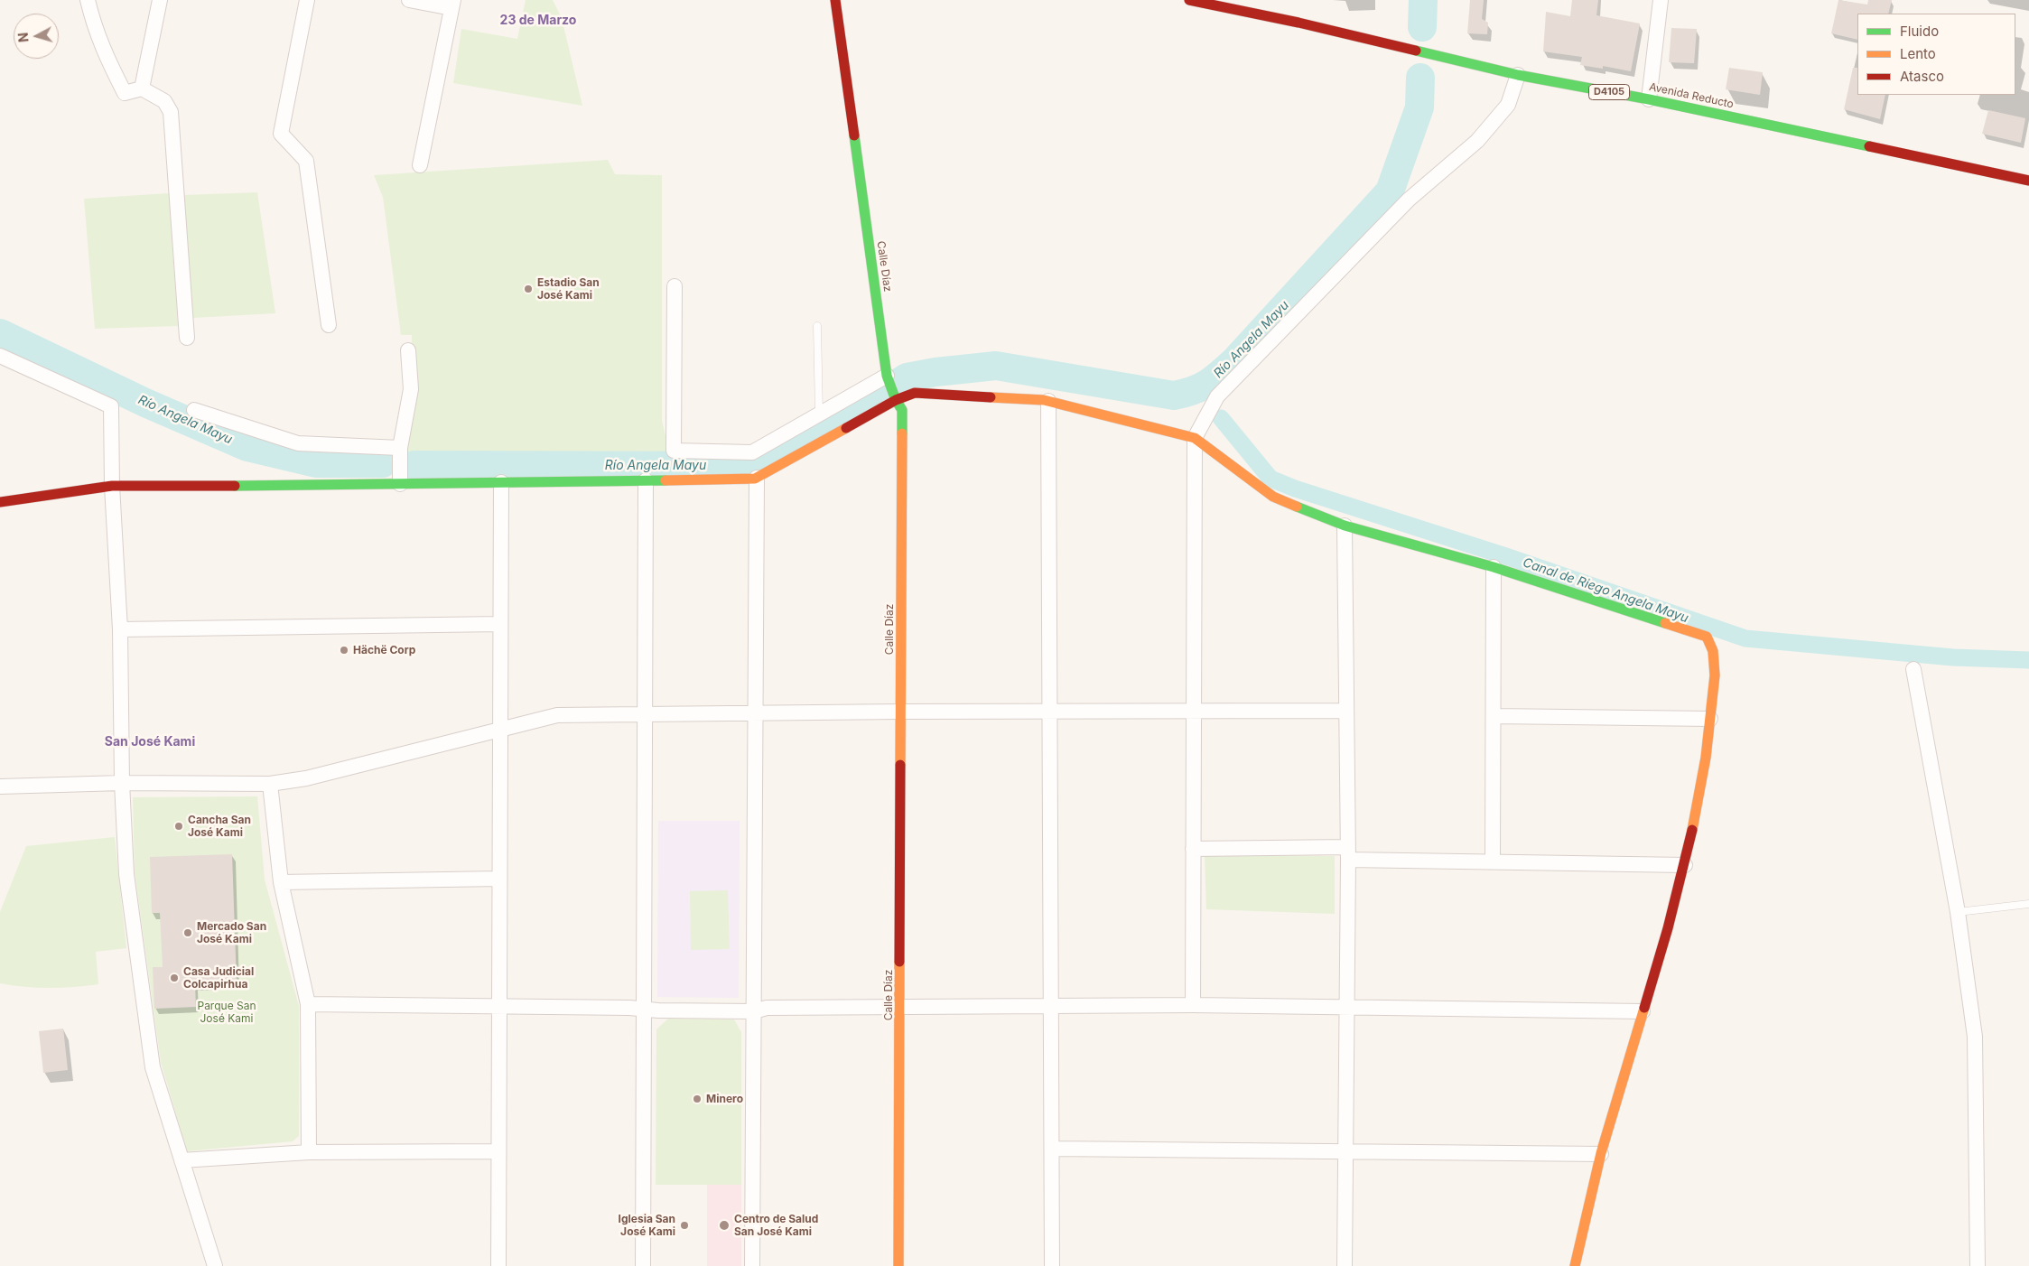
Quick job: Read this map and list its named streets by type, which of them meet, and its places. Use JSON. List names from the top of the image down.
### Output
{
  "streets": {
    "street": ["D4105", "Avenida Reducto", "Calle Díaz"]
  },
  "districts": ["23 de Marzo", "San José Kami"],
  "water": ["Río Angela Mayu", "Canal de Riego Angela Mayu"],
  "parks": ["Parque San José Kami"],
  "places": [
    "Estadio San José Kami",
    "Hächë Corp",
    "Cancha San José Kami",
    "Mercado San José Kami",
    "Casa Judicial Colcapirhua",
    "Minero",
    "Iglesia San José Kami",
    "Centro de Salud San José Kami"
  ],
  "legend": ["Fluido", "Lento", "Atasco"],
  "north": "left"
}
